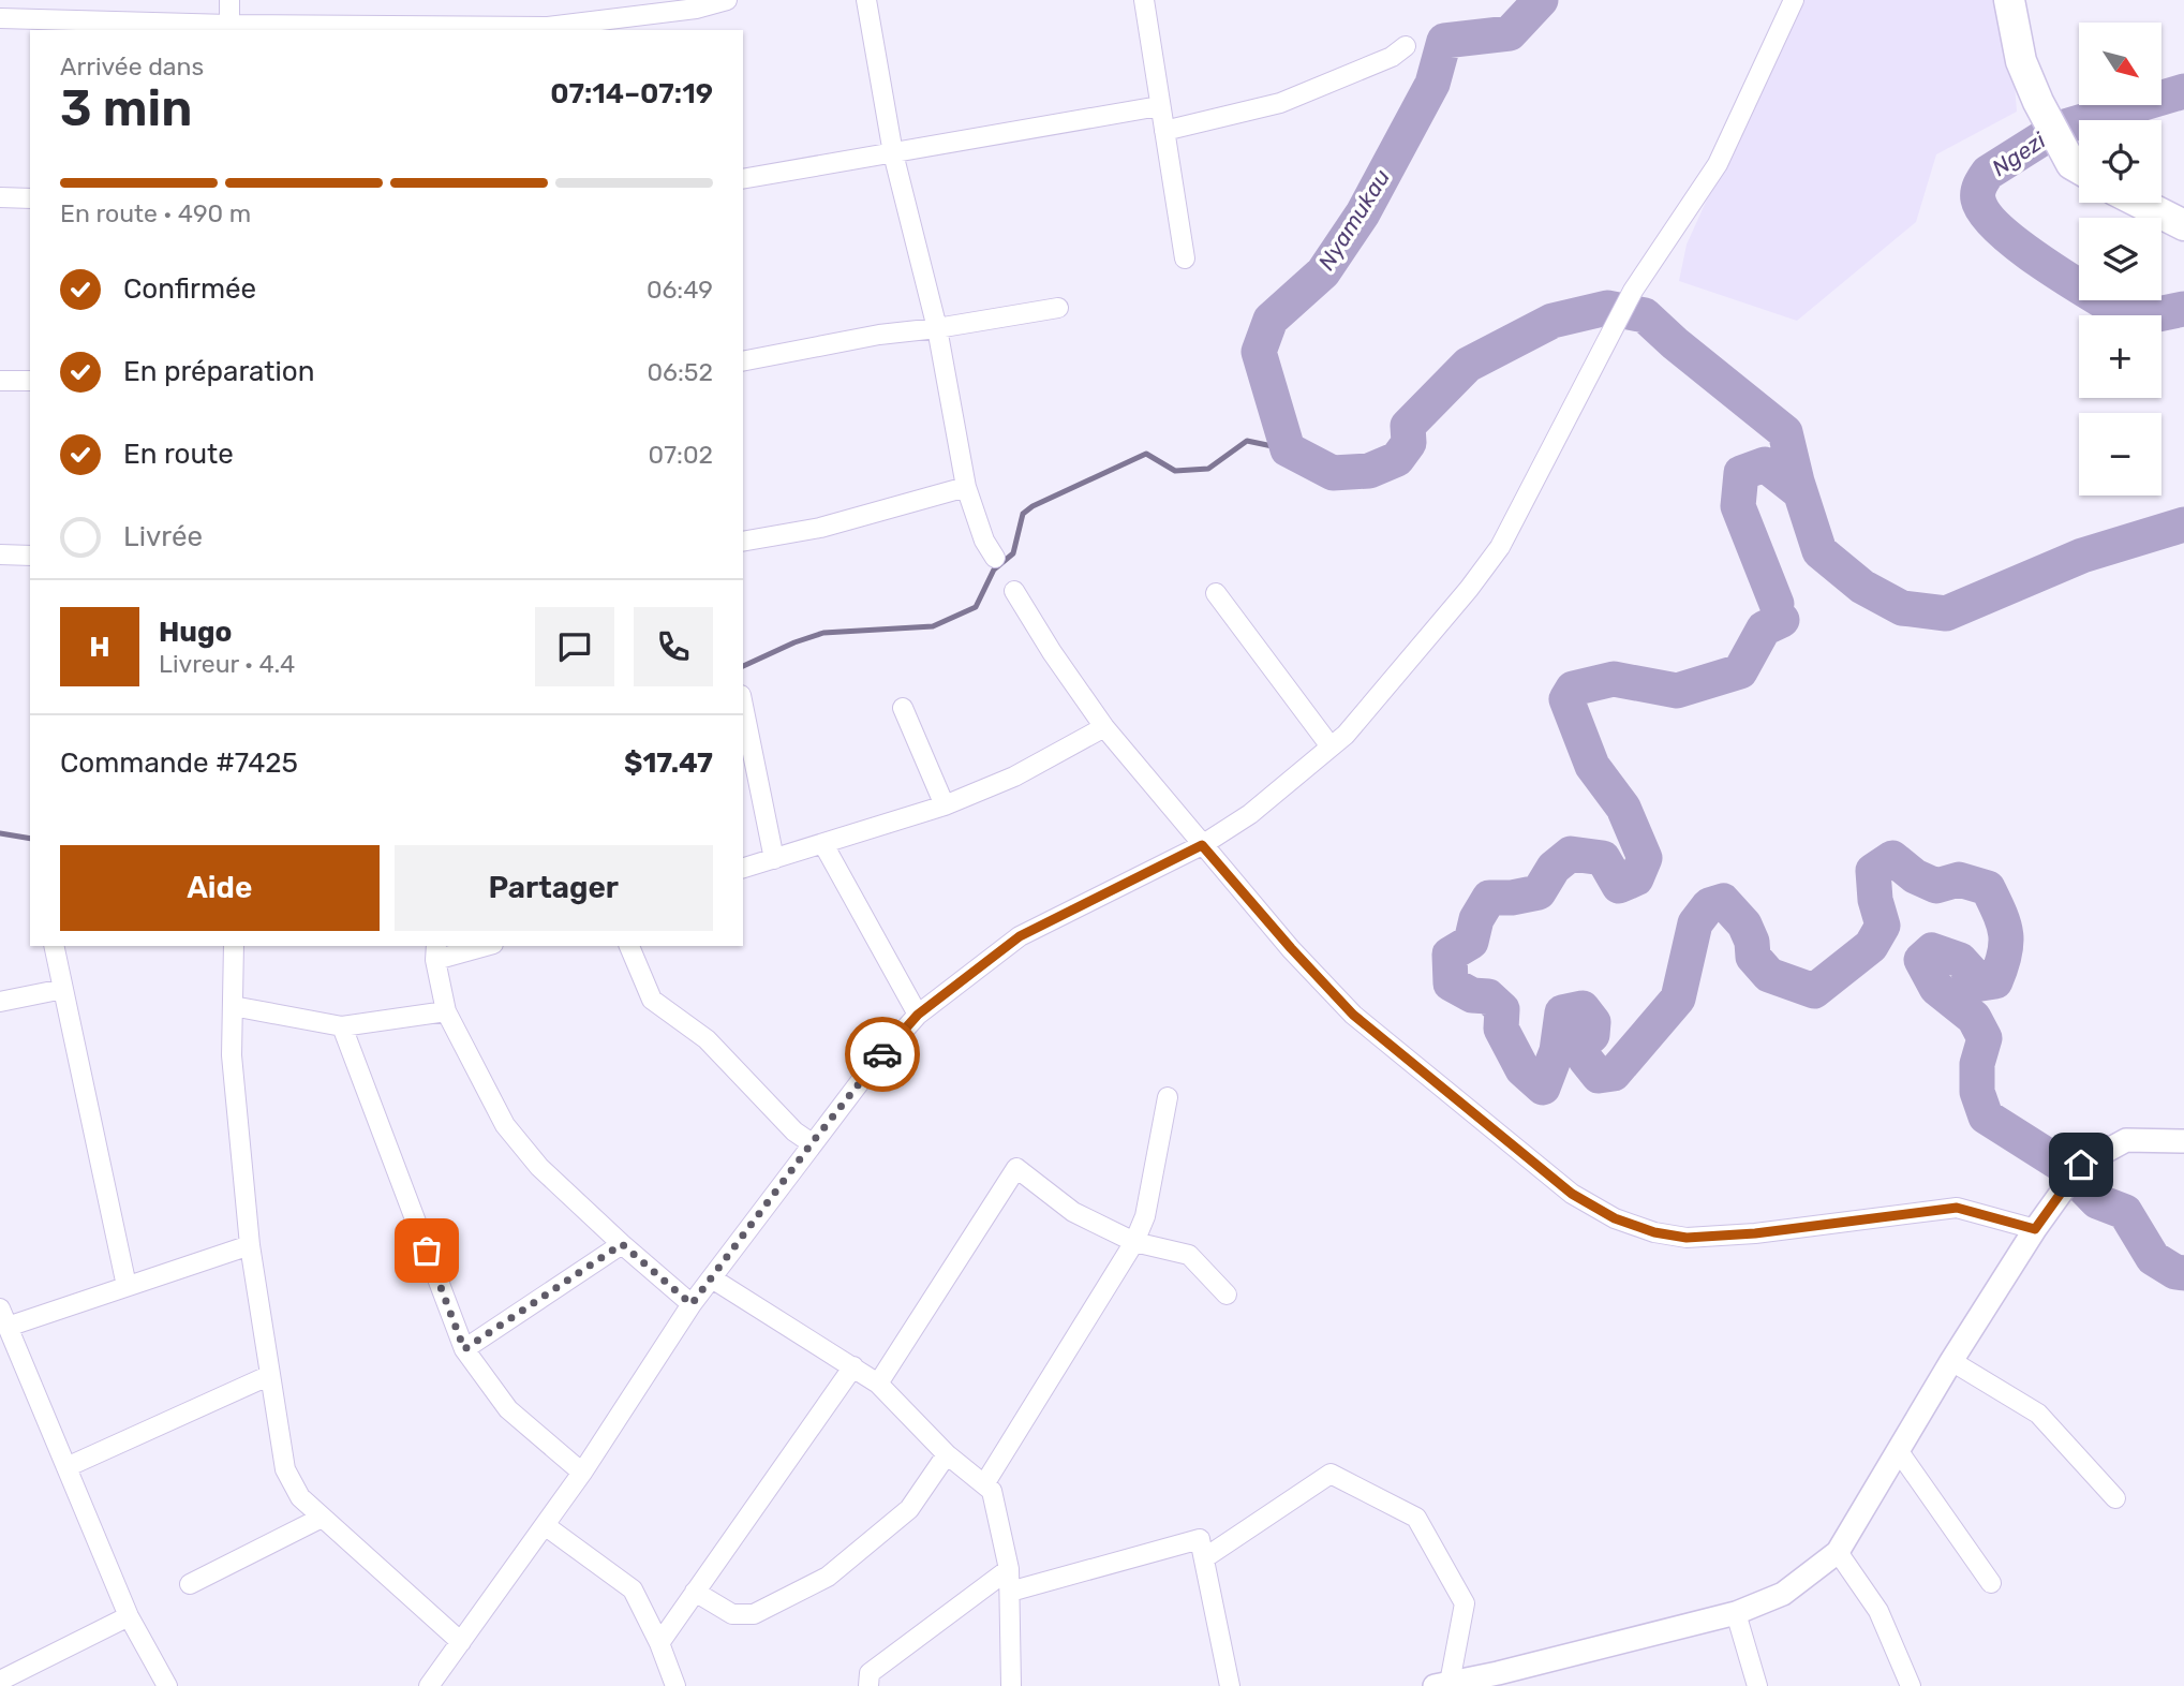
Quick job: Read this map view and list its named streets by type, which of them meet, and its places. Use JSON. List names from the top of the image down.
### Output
{
  "water": ["Ngezi", "Nyamukau"],
  "north": "bottom right",
  "page": {
    "map_buttons": ["+", "−"],
    "heading": ["3 min", "Arrivée dans", "07:14–07:19"],
    "panel": [
      "Hugo",
      "Livreur · 4.4",
      "Commande #7425",
      "$17.47"
    ],
    "bar": "En route · 490 m",
    "list": [
      ["Confirmée", "06:49"],
      ["En préparation", "06:52"],
      ["En route", "07:02"],
      "Livrée"
    ],
    "round": "H",
    "buttons": ["Aide", "Partager"]
  }
}
